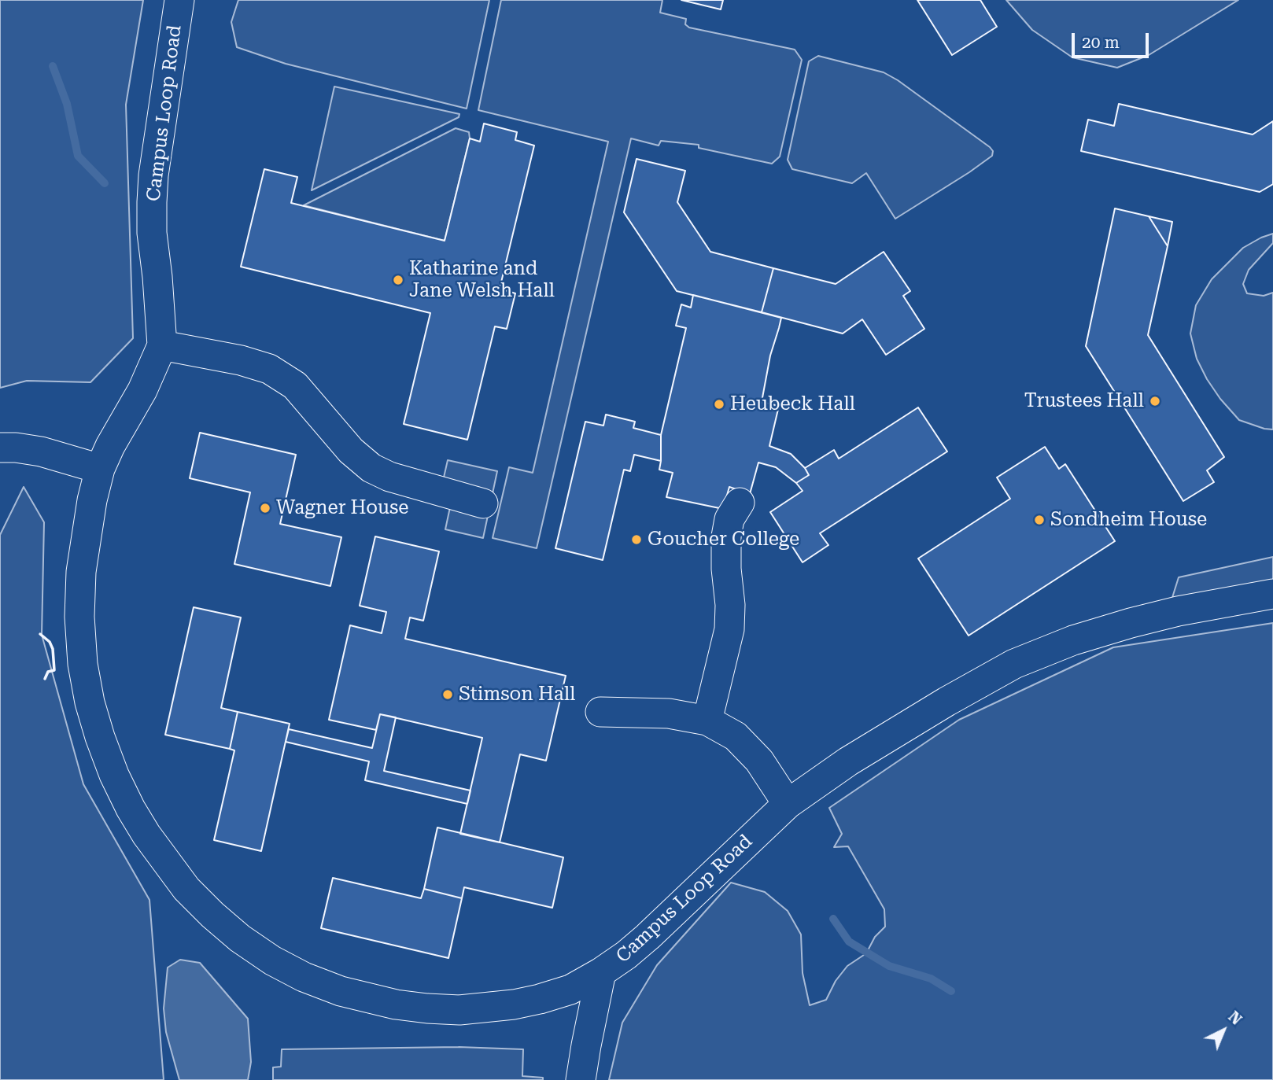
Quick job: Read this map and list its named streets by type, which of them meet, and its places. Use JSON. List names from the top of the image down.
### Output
{
  "streets": {
    "street": ["Campus Loop Road"]
  },
  "places": [
    "Katharine and Jane Welsh Hall",
    "Trustees Hall",
    "Heubeck Hall",
    "Wagner House",
    "Sondheim House",
    "Goucher College",
    "Stimson Hall"
  ],
  "scale_bar": "20 m",
  "north": "top right"
}
